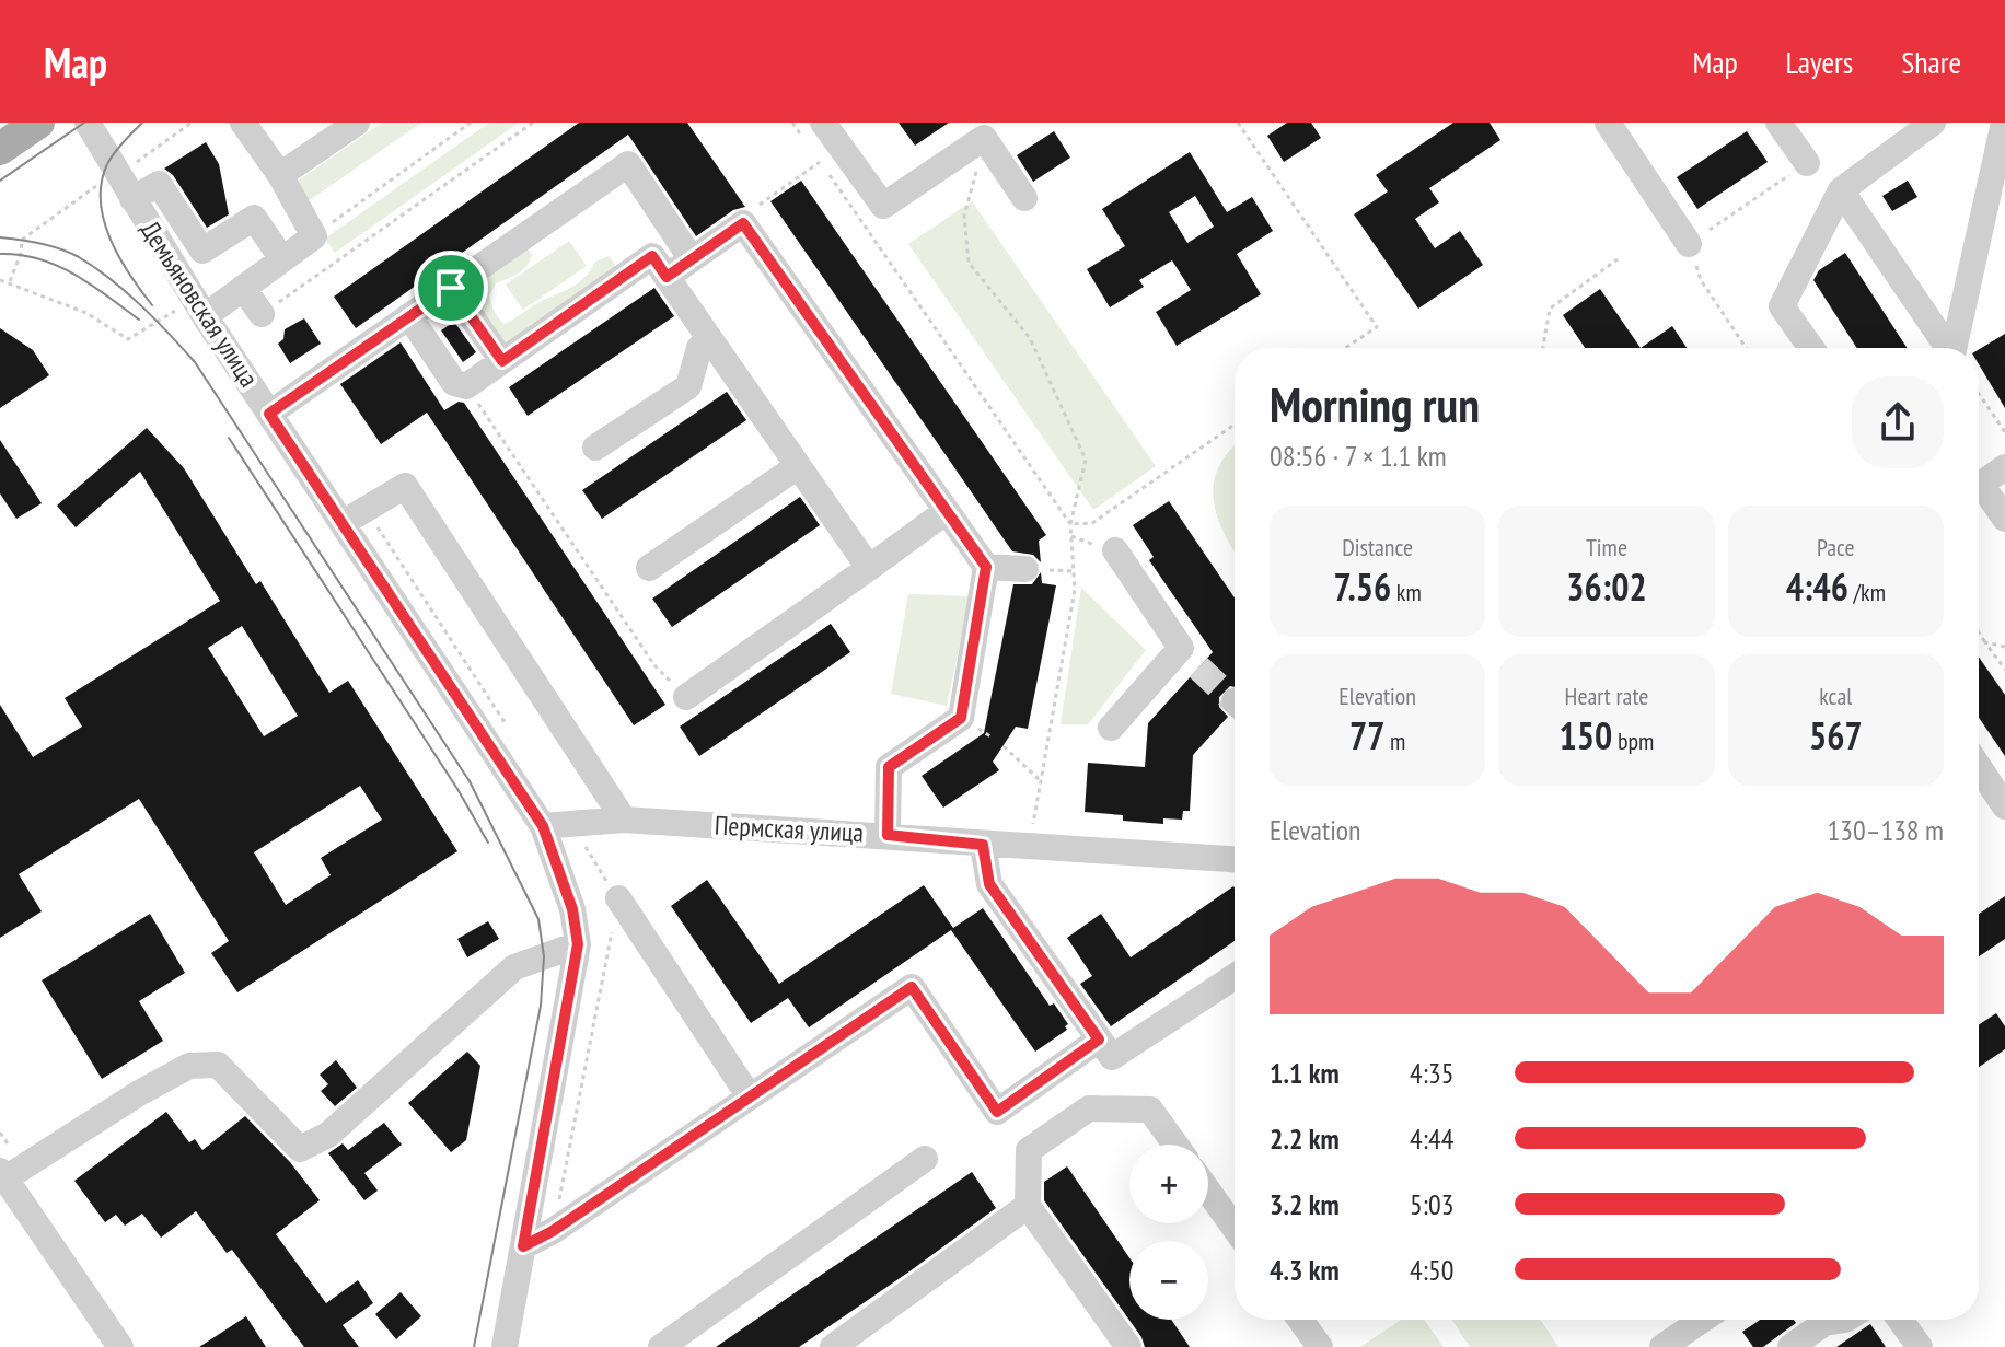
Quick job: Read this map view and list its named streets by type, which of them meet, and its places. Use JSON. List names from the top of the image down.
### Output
{
  "streets": {
    "street": ["Демьяновская улица", "Пермская улица"]
  },
  "crossings": [
    ["Демьяновская улица", "Пермская улица"]
  ],
  "page": {
    "header": "Map",
    "nav": ["Map", "Layers", "Share"],
    "heading": ["Morning run", "08:56 · 7 × 1.1 km"],
    "stats": [
      ["Distance", "7.56 km"],
      ["Time", "36:02"],
      ["Pace", "4:46 /km"],
      ["Elevation", "77 m"],
      ["Heart rate", "150 bpm"],
      ["kcal", "567"]
    ],
    "chart": ["Elevation", "130–138 m"],
    "list": [
      {
        "name": "1.1 km",
        "note": "4:35"
      },
      {
        "name": "2.2 km",
        "note": "4:44"
      },
      {
        "name": "3.2 km",
        "note": "5:03"
      },
      {
        "name": "4.3 km",
        "note": "4:50"
      }
    ],
    "map_buttons": ["+", "−"]
  }
}
